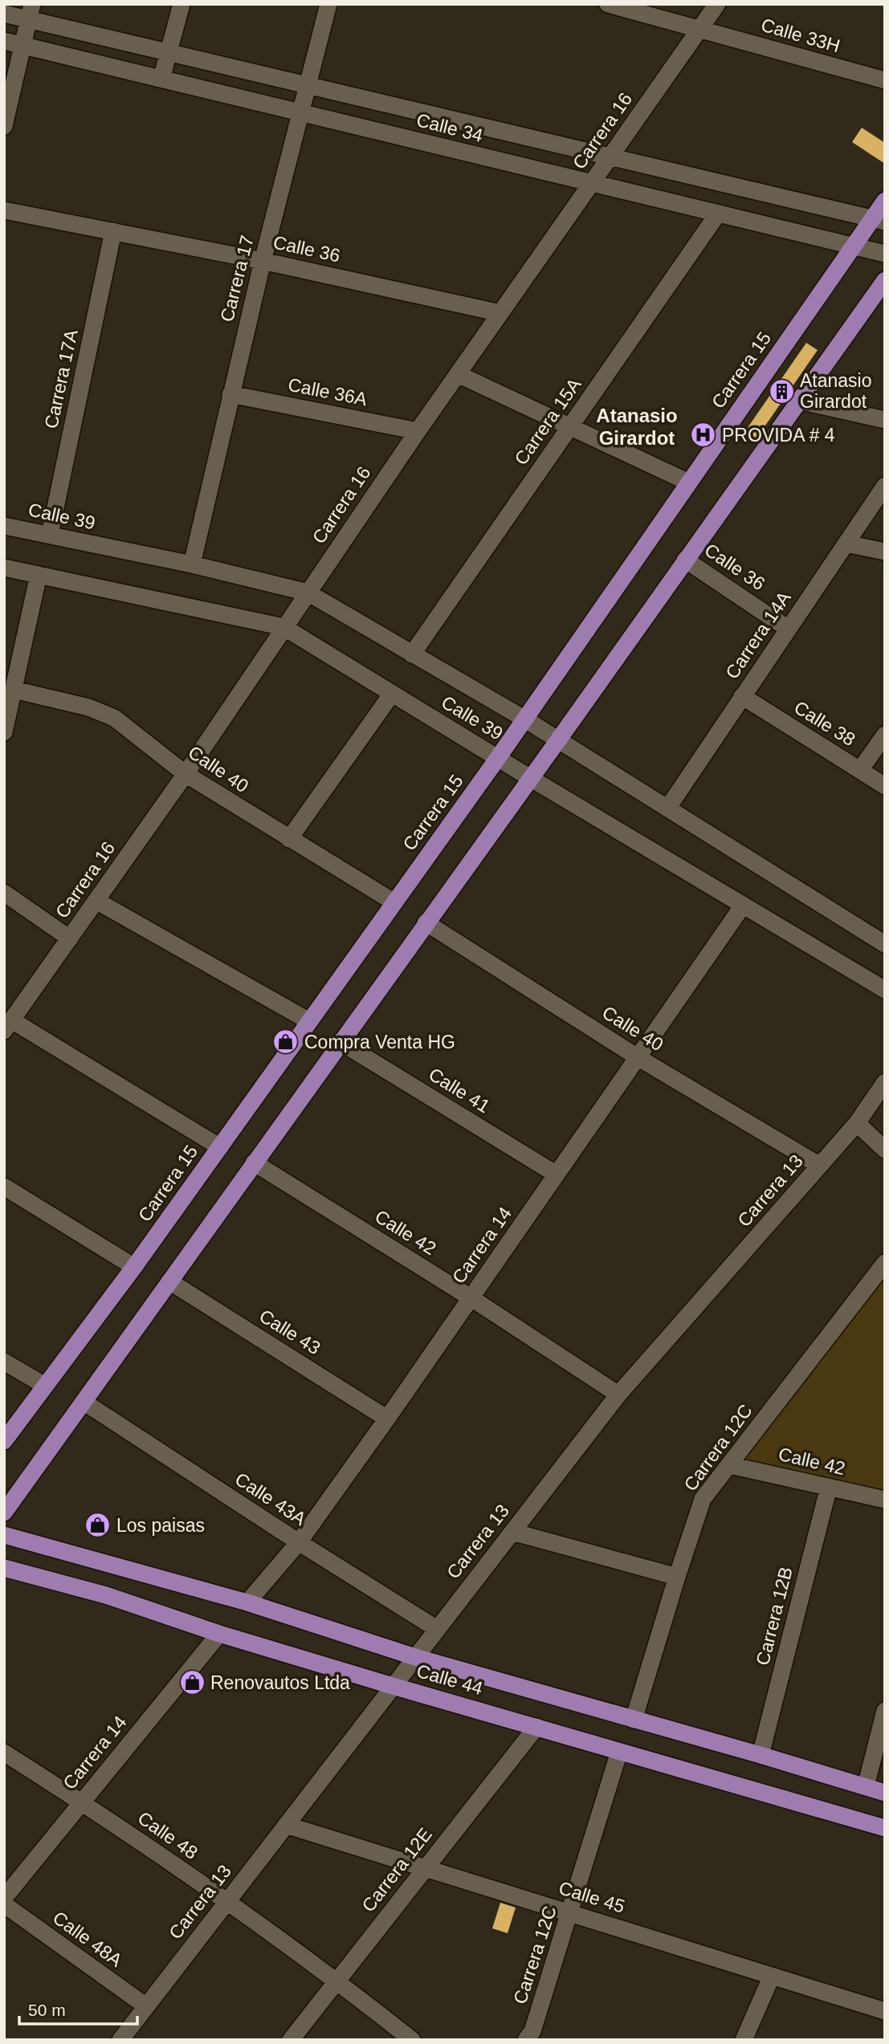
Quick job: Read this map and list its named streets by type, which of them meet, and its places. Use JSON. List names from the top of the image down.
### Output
{
  "streets": {
    "main road": ["Carrera 15", "Calle 44"],
    "street": [
      "Calle 33H",
      "Calle 34",
      "Carrera 16",
      "Calle 36",
      "Carrera 17",
      "Carrera 17A",
      "Calle 36A",
      "Carrera 15A",
      "Calle 39",
      "Carrera 14A",
      "Calle 38",
      "Calle 40",
      "Calle 41",
      "Carrera 13",
      "Calle 42",
      "Carrera 14",
      "Calle 43",
      "Carrera 12C",
      "Calle 43A",
      "Carrera 12B",
      "Calle 48",
      "Carrera 12E",
      "Calle 45",
      "Calle 48A"
    ]
  },
  "crossings": [
    ["Calle 33H", "Carrera 16"],
    ["Calle 34", "Carrera 16"],
    ["Calle 34", "Carrera 17"],
    ["Calle 34", "Carrera 15"],
    ["Calle 34", "Carrera 15A"],
    ["Carrera 16", "Calle 36"],
    ["Carrera 16", "Calle 36A"],
    ["Carrera 16", "Calle 39"],
    ["Carrera 16", "Calle 40"],
    ["Calle 36", "Carrera 17"],
    ["Calle 36", "Carrera 17A"],
    ["Calle 36", "Carrera 14A"],
    ["Carrera 17", "Calle 36A"],
    ["Carrera 17", "Calle 39"],
    ["Carrera 15", "Calle 39"],
    ["Carrera 15", "Calle 40"],
    ["Carrera 17A", "Calle 39"],
    ["Carrera 15A", "Calle 39"],
    ["Calle 39", "Carrera 14A"],
    ["Calle 39", "Carrera 14"],
    ["Carrera 14A", "Calle 38"],
    ["Calle 40", "Carrera 13"],
    ["Calle 40", "Carrera 14"],
    ["Calle 41", "Carrera 14"],
    ["Carrera 13", "Calle 42"],
    ["Carrera 13", "Calle 43A"],
    ["Carrera 13", "Calle 44"],
    ["Carrera 13", "Calle 48"],
    ["Carrera 13", "Calle 45"],
    ["Carrera 13", "Calle 48A"],
    ["Calle 42", "Carrera 14"],
    ["Calle 42", "Carrera 12C"],
    ["Calle 42", "Carrera 12B"],
    ["Carrera 14", "Calle 43"],
    ["Carrera 14", "Calle 43A"],
    ["Carrera 14", "Calle 44"],
    ["Carrera 14", "Calle 48"],
    ["Carrera 12C", "Calle 44"],
    ["Carrera 12C", "Calle 45"],
    ["Carrera 12B", "Calle 44"],
    ["Calle 44", "Carrera 12E"],
    ["Calle 48", "Carrera 12E"],
    ["Carrera 12E", "Calle 45"]
  ],
  "districts": ["Atanasio Girardot"],
  "places": {
    "building": ["Atanasio Girardot"],
    "hospital": ["PROVIDA # 4"],
    "shop": ["Compra Venta HG", "Los paisas", "Renovautos Ltda"]
  },
  "scale_bar": "50 m"
}
